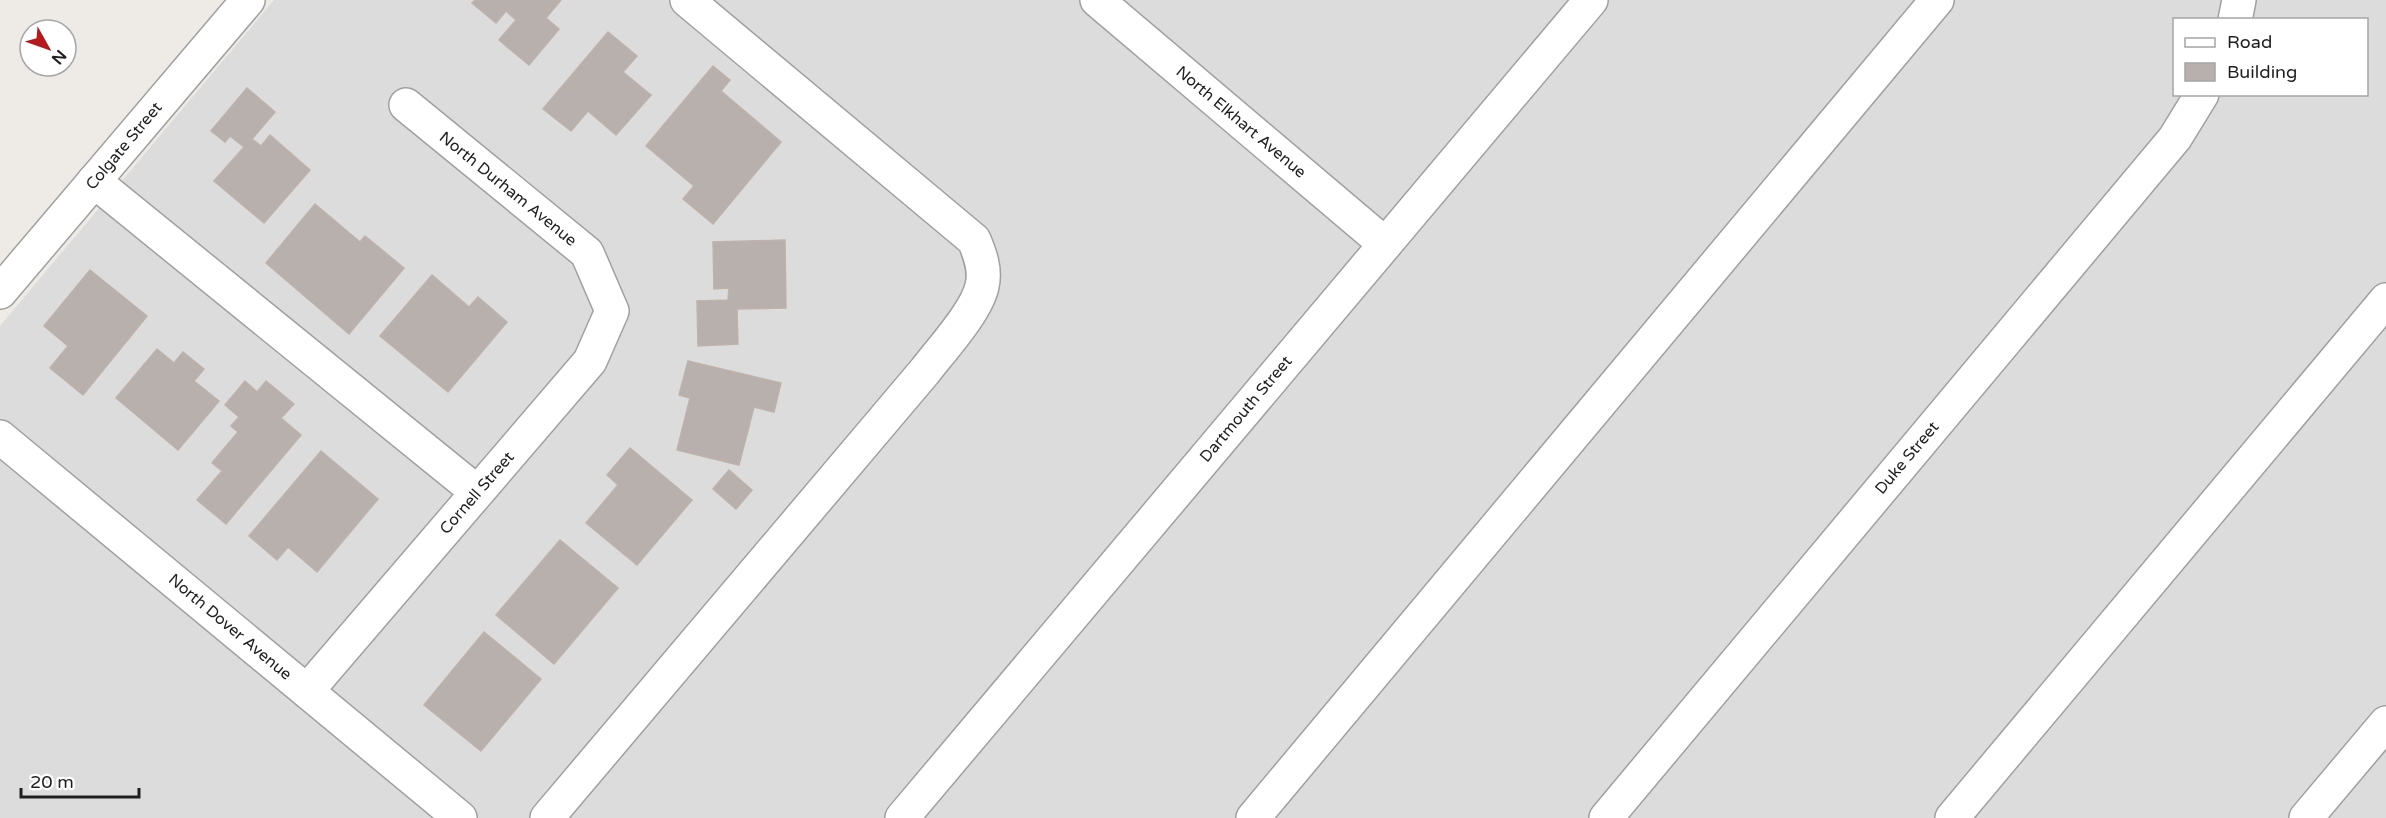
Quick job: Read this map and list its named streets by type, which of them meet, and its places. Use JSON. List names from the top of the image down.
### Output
{
  "streets": {
    "street": [
      "North Elkhart Avenue",
      "Colgate Street",
      "North Durham Avenue",
      "Dartmouth Street",
      "Duke Street",
      "Cornell Street",
      "North Dover Avenue"
    ]
  },
  "crossings": [
    ["North Elkhart Avenue", "Dartmouth Street"],
    ["North Durham Avenue", "Cornell Street"],
    ["Cornell Street", "North Dover Avenue"]
  ],
  "legend": ["Road", "Building"],
  "scale_bar": "20 m",
  "north": "bottom right"
}
